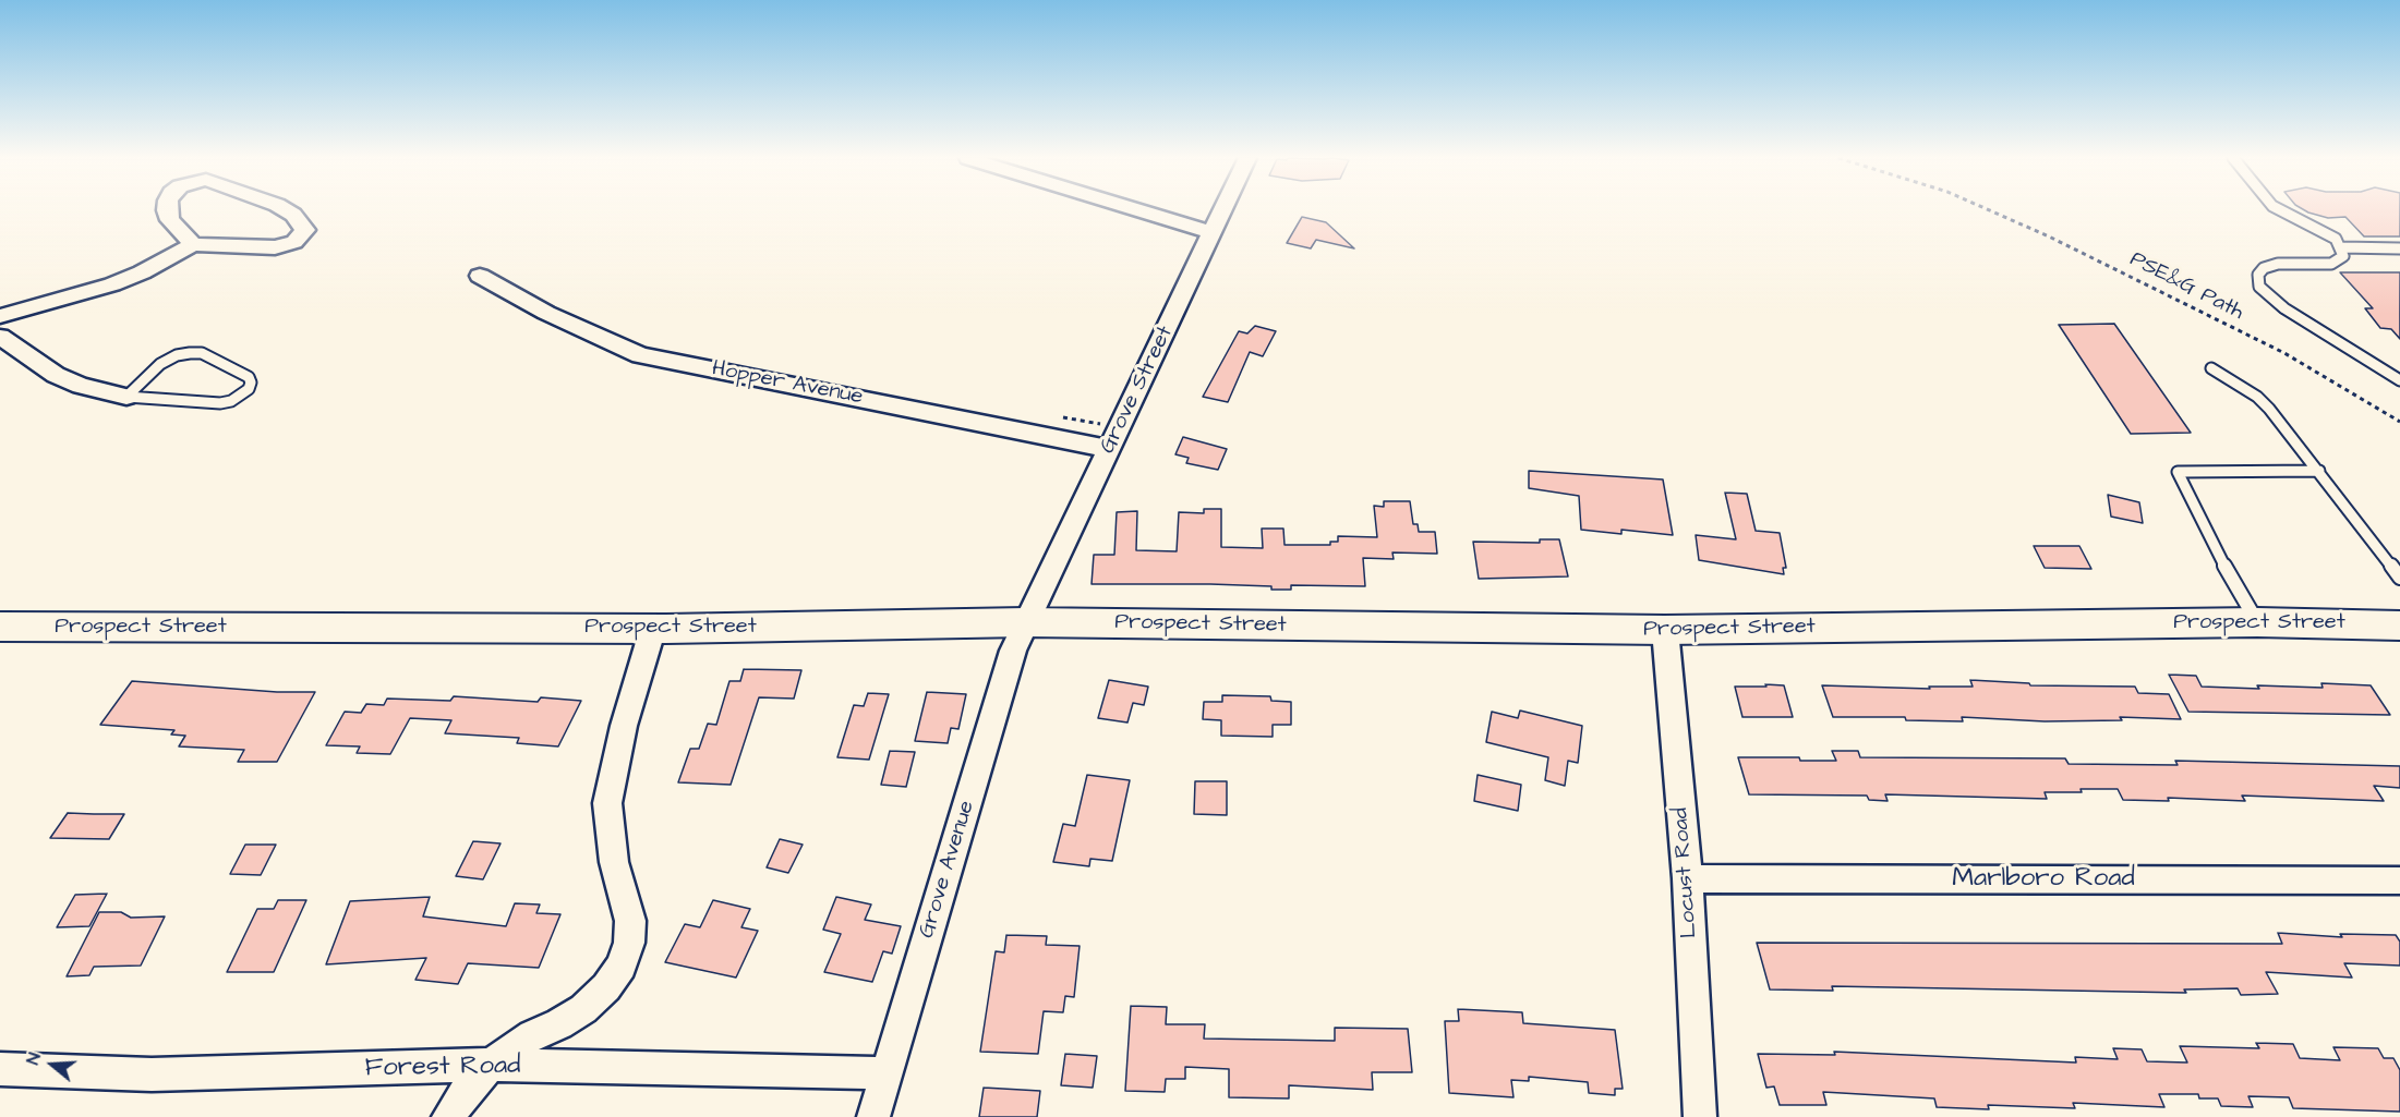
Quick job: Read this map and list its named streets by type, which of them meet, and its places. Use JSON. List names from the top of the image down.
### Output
{
  "streets": {
    "main road": ["Prospect Street"],
    "street": [
      "Hopper Avenue",
      "Grove Street",
      "Grove Avenue",
      "Locust Road",
      "Marlboro Road",
      "Forest Road"
    ],
    "path": ["PSE&G Path"]
  },
  "crossings": [
    ["Hopper Avenue", "Grove Street"],
    ["Grove Street", "Prospect Street"],
    ["Grove Street", "Grove Avenue"],
    ["Prospect Street", "Grove Avenue"],
    ["Prospect Street", "Locust Road"],
    ["Grove Avenue", "Forest Road"],
    ["Locust Road", "Marlboro Road"]
  ],
  "north": "left"
}
